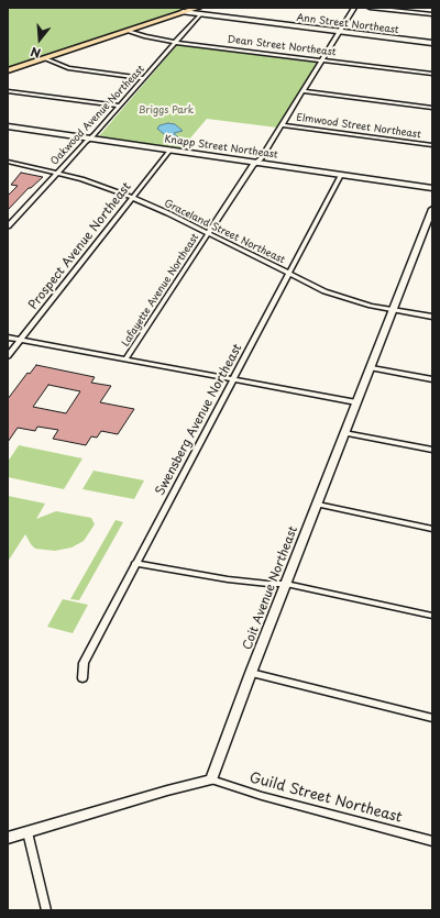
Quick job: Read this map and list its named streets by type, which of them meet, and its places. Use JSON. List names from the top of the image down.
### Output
{
  "streets": {
    "main road": ["Ann Street Northeast"],
    "street": [
      "Dean Street Northeast",
      "Oakwood Avenue Northeast",
      "Elmwood Street Northeast",
      "Knapp Street Northeast",
      "Graceland Street Northeast",
      "Prospect Avenue Northeast",
      "Lafayette Avenue Northeast",
      "Swensberg Avenue Northeast",
      "Coit Avenue Northeast",
      "Guild Street Northeast"
    ]
  },
  "crossings": [
    ["Ann Street Northeast", "Oakwood Avenue Northeast"],
    ["Ann Street Northeast", "Lafayette Avenue Northeast"],
    ["Dean Street Northeast", "Oakwood Avenue Northeast"],
    ["Dean Street Northeast", "Lafayette Avenue Northeast"],
    ["Oakwood Avenue Northeast", "Knapp Street Northeast"],
    ["Oakwood Avenue Northeast", "Graceland Street Northeast"],
    ["Elmwood Street Northeast", "Lafayette Avenue Northeast"],
    ["Knapp Street Northeast", "Prospect Avenue Northeast"],
    ["Knapp Street Northeast", "Lafayette Avenue Northeast"],
    ["Knapp Street Northeast", "Swensberg Avenue Northeast"],
    ["Graceland Street Northeast", "Prospect Avenue Northeast"],
    ["Graceland Street Northeast", "Lafayette Avenue Northeast"],
    ["Graceland Street Northeast", "Swensberg Avenue Northeast"],
    ["Graceland Street Northeast", "Coit Avenue Northeast"],
    ["Coit Avenue Northeast", "Guild Street Northeast"]
  ],
  "parks": ["Briggs Park"],
  "north": "bottom"
}
